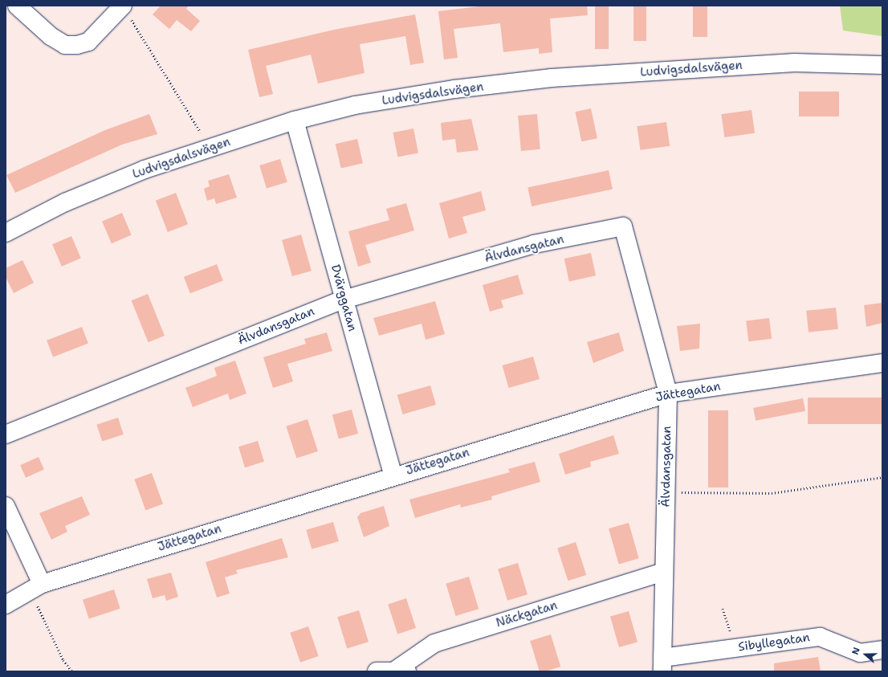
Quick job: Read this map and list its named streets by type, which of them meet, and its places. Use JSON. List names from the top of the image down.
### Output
{
  "streets": {
    "street": [
      "Ludvigsdalsvägen",
      "Älvdansgatan",
      "Dvärggatan",
      "Jättegatan",
      "Näckgatan",
      "Sibyllegatan"
    ]
  },
  "crossings": [
    ["Ludvigsdalsvägen", "Dvärggatan"],
    ["Älvdansgatan", "Dvärggatan"],
    ["Älvdansgatan", "Jättegatan"],
    ["Älvdansgatan", "Näckgatan"],
    ["Älvdansgatan", "Sibyllegatan"],
    ["Dvärggatan", "Jättegatan"]
  ],
  "north": "left"
}
